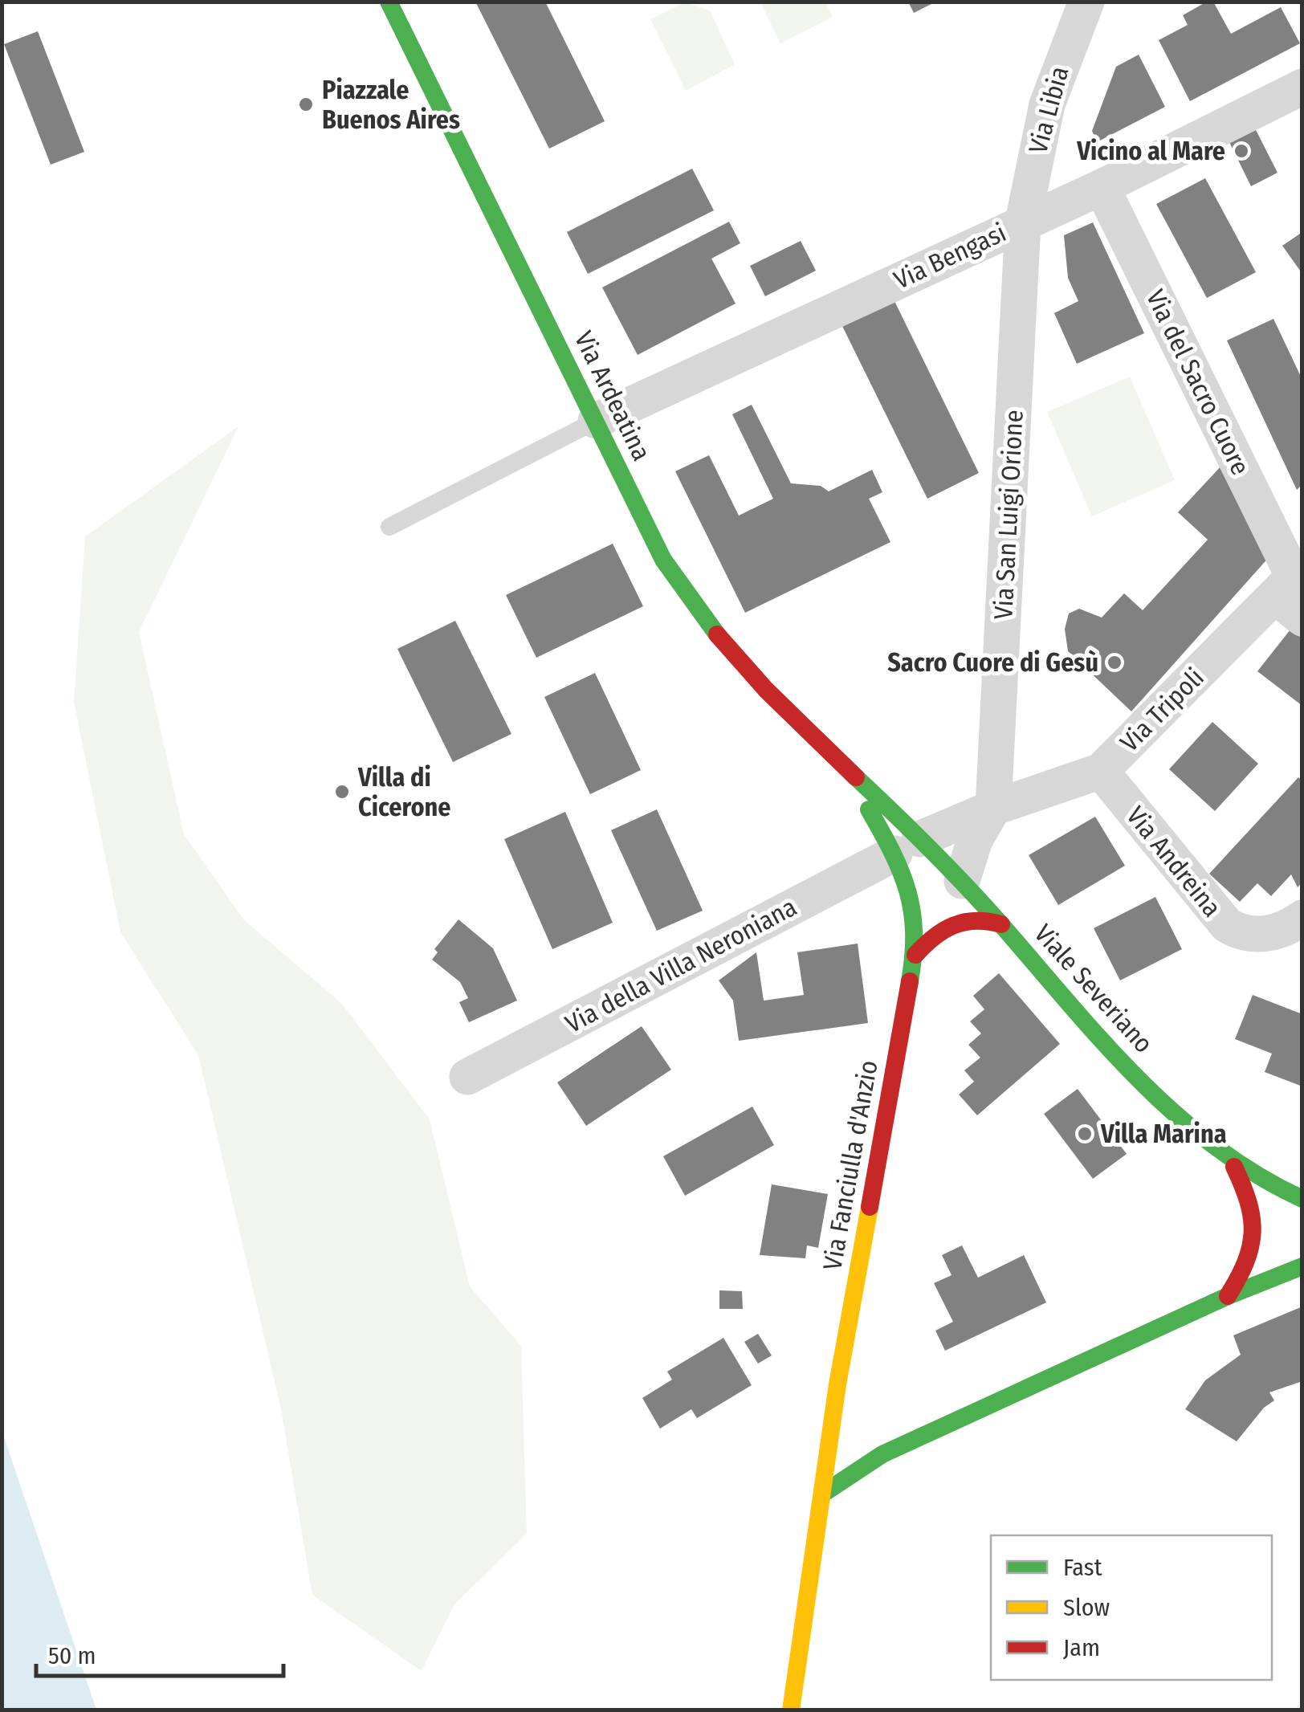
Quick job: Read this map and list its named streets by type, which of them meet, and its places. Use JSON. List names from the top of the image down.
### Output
{
  "streets": {
    "main road": ["Via Ardeatina", "Viale Severiano", "Via Fanciulla d'Anzio"],
    "street": [
      "Via Libia",
      "Via Bengasi",
      "Via del Sacro Cuore",
      "Via San Luigi Orione",
      "Via Tripoli",
      "Via Andreina",
      "Via della Villa Neroniana"
    ]
  },
  "crossings": [
    ["Via Libia", "Via Bengasi"],
    ["Via Libia", "Via San Luigi Orione"],
    ["Via Bengasi", "Via del Sacro Cuore"],
    ["Via Bengasi", "Via Ardeatina"],
    ["Via Bengasi", "Via San Luigi Orione"],
    ["Via del Sacro Cuore", "Via Tripoli"],
    ["Via Ardeatina", "Via Tripoli"],
    ["Via Ardeatina", "Via della Villa Neroniana"],
    ["Via Ardeatina", "Viale Severiano"],
    ["Via Ardeatina", "Via Fanciulla d'Anzio"],
    ["Via San Luigi Orione", "Via Tripoli"],
    ["Via Tripoli", "Via Andreina"],
    ["Via Tripoli", "Via della Villa Neroniana"],
    ["Via Tripoli", "Viale Severiano"],
    ["Via Tripoli", "Via Fanciulla d'Anzio"],
    ["Via della Villa Neroniana", "Viale Severiano"],
    ["Via della Villa Neroniana", "Via Fanciulla d'Anzio"],
    ["Viale Severiano", "Via Fanciulla d'Anzio"]
  ],
  "places": [
    "Piazzale Buenos Aires",
    "Vicino al Mare",
    "Sacro Cuore di Gesù",
    "Villa di Cicerone",
    "Villa Marina"
  ],
  "legend": ["Fast", "Slow", "Jam"],
  "scale_bar": "50 m"
}
